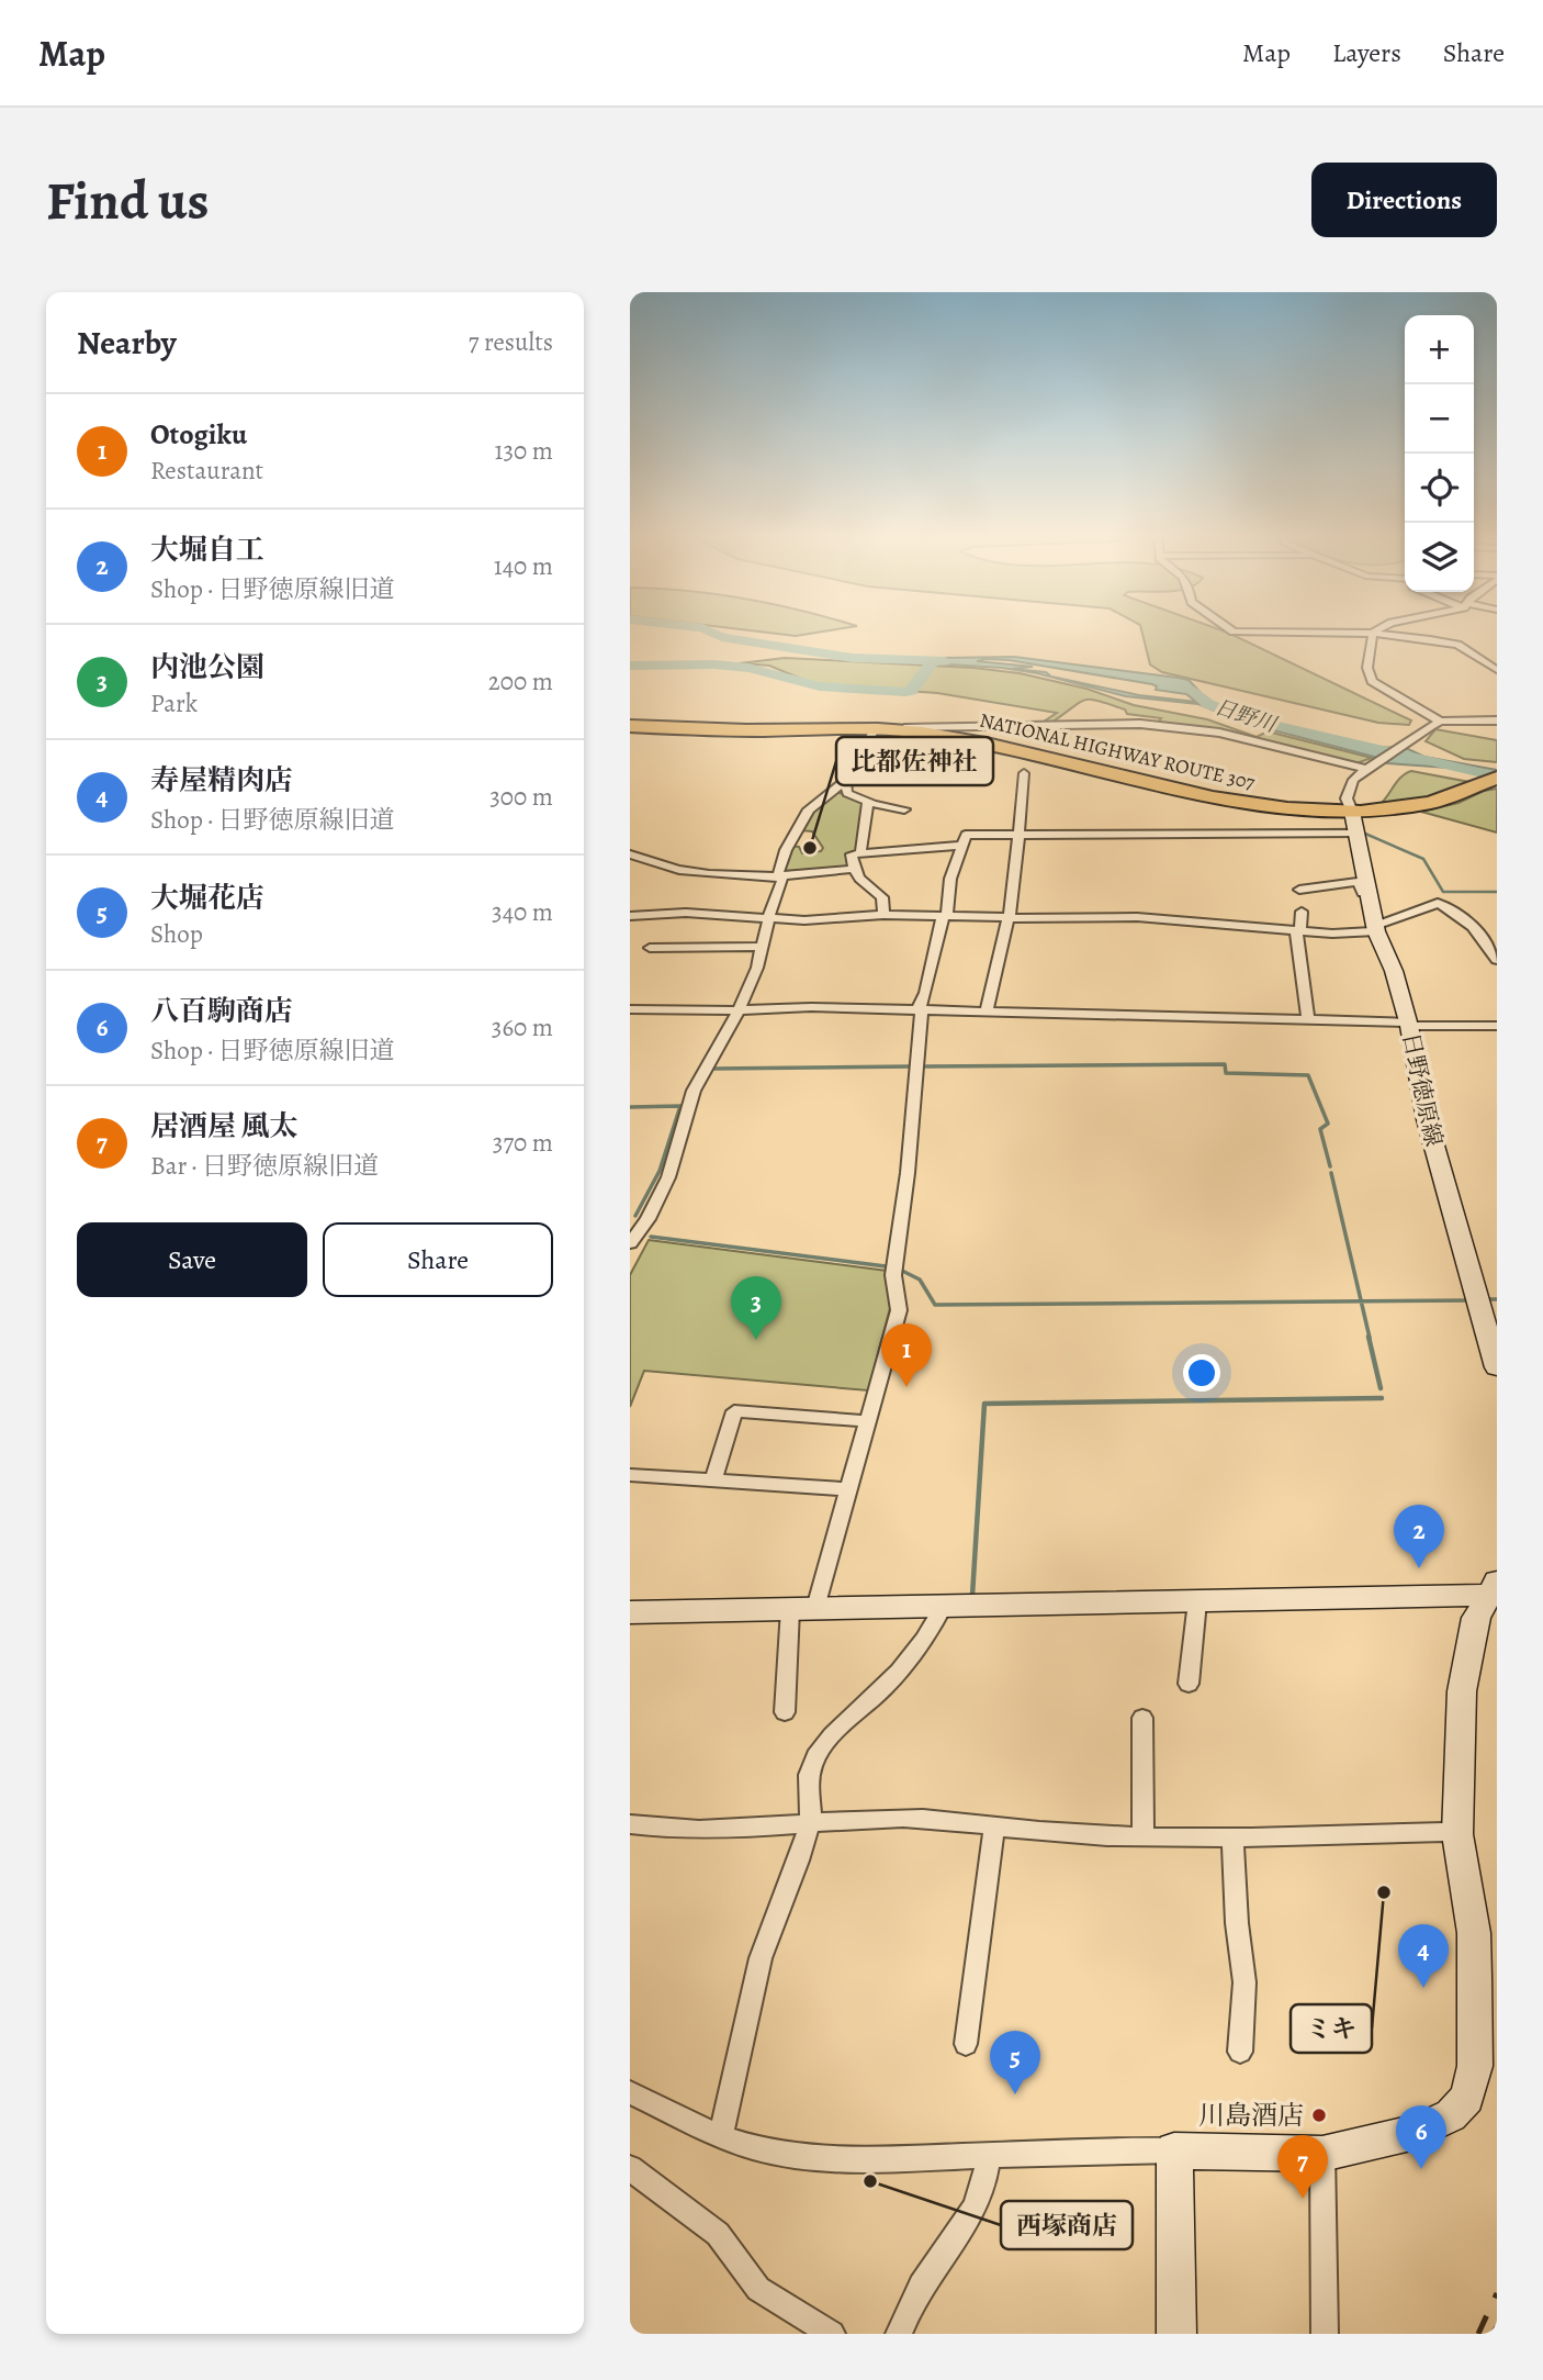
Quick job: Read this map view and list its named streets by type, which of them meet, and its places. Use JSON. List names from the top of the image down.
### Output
{
  "streets": {
    "highway": ["NATIONAL HIGHWAY ROUTE 307"],
    "street": ["日野徳原線"]
  },
  "crossings": [
    ["NATIONAL HIGHWAY ROUTE 307", "日野徳原線"]
  ],
  "water": ["日野川"],
  "places": [
    "比都佐神社",
    "ミキ",
    "川島酒店",
    "西塚商店"
  ],
  "page": {
    "header": "Map",
    "nav": ["Map", "Layers", "Share"],
    "buttons": [
      "Directions",
      ["Save", "Share"]
    ],
    "title": "Find us",
    "heading": ["Nearby", "7 results"],
    "map_buttons": ["+", "−"],
    "list": [
      {
        "mark": "1",
        "name": "Otogiku",
        "note": "Restaurant",
        "value": "130 m"
      },
      {
        "mark": "2",
        "name": "大堀自工",
        "note": "Shop · 日野徳原線旧道",
        "value": "140 m"
      },
      {
        "mark": "3",
        "name": "内池公園",
        "note": "Park",
        "value": "200 m"
      },
      {
        "mark": "4",
        "name": "寿屋精肉店",
        "note": "Shop · 日野徳原線旧道",
        "value": "300 m"
      },
      {
        "mark": "5",
        "name": "大堀花店",
        "note": "Shop",
        "value": "340 m"
      },
      {
        "mark": "6",
        "name": "八百駒商店",
        "note": "Shop · 日野徳原線旧道",
        "value": "360 m"
      },
      {
        "mark": "7",
        "name": "居酒屋 風太",
        "note": "Bar · 日野徳原線旧道",
        "value": "370 m"
      }
    ],
    "pins": [
      "3",
      "1",
      "2",
      "4",
      "5",
      "6",
      "7"
    ]
  }
}
